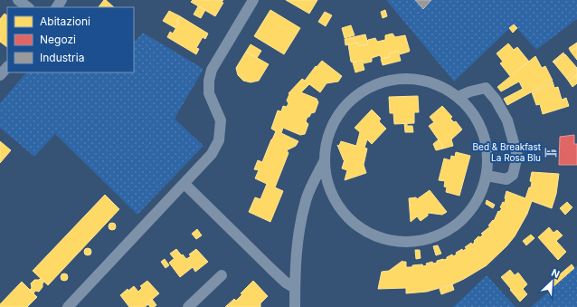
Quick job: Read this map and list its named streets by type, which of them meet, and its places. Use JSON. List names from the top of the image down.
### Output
{
  "places": {
    "hotel": ["Bed & Breakfast La Rosa Blu"]
  },
  "legend": ["Abitazioni", "Negozi", "Industria"],
  "north": "top right"
}
